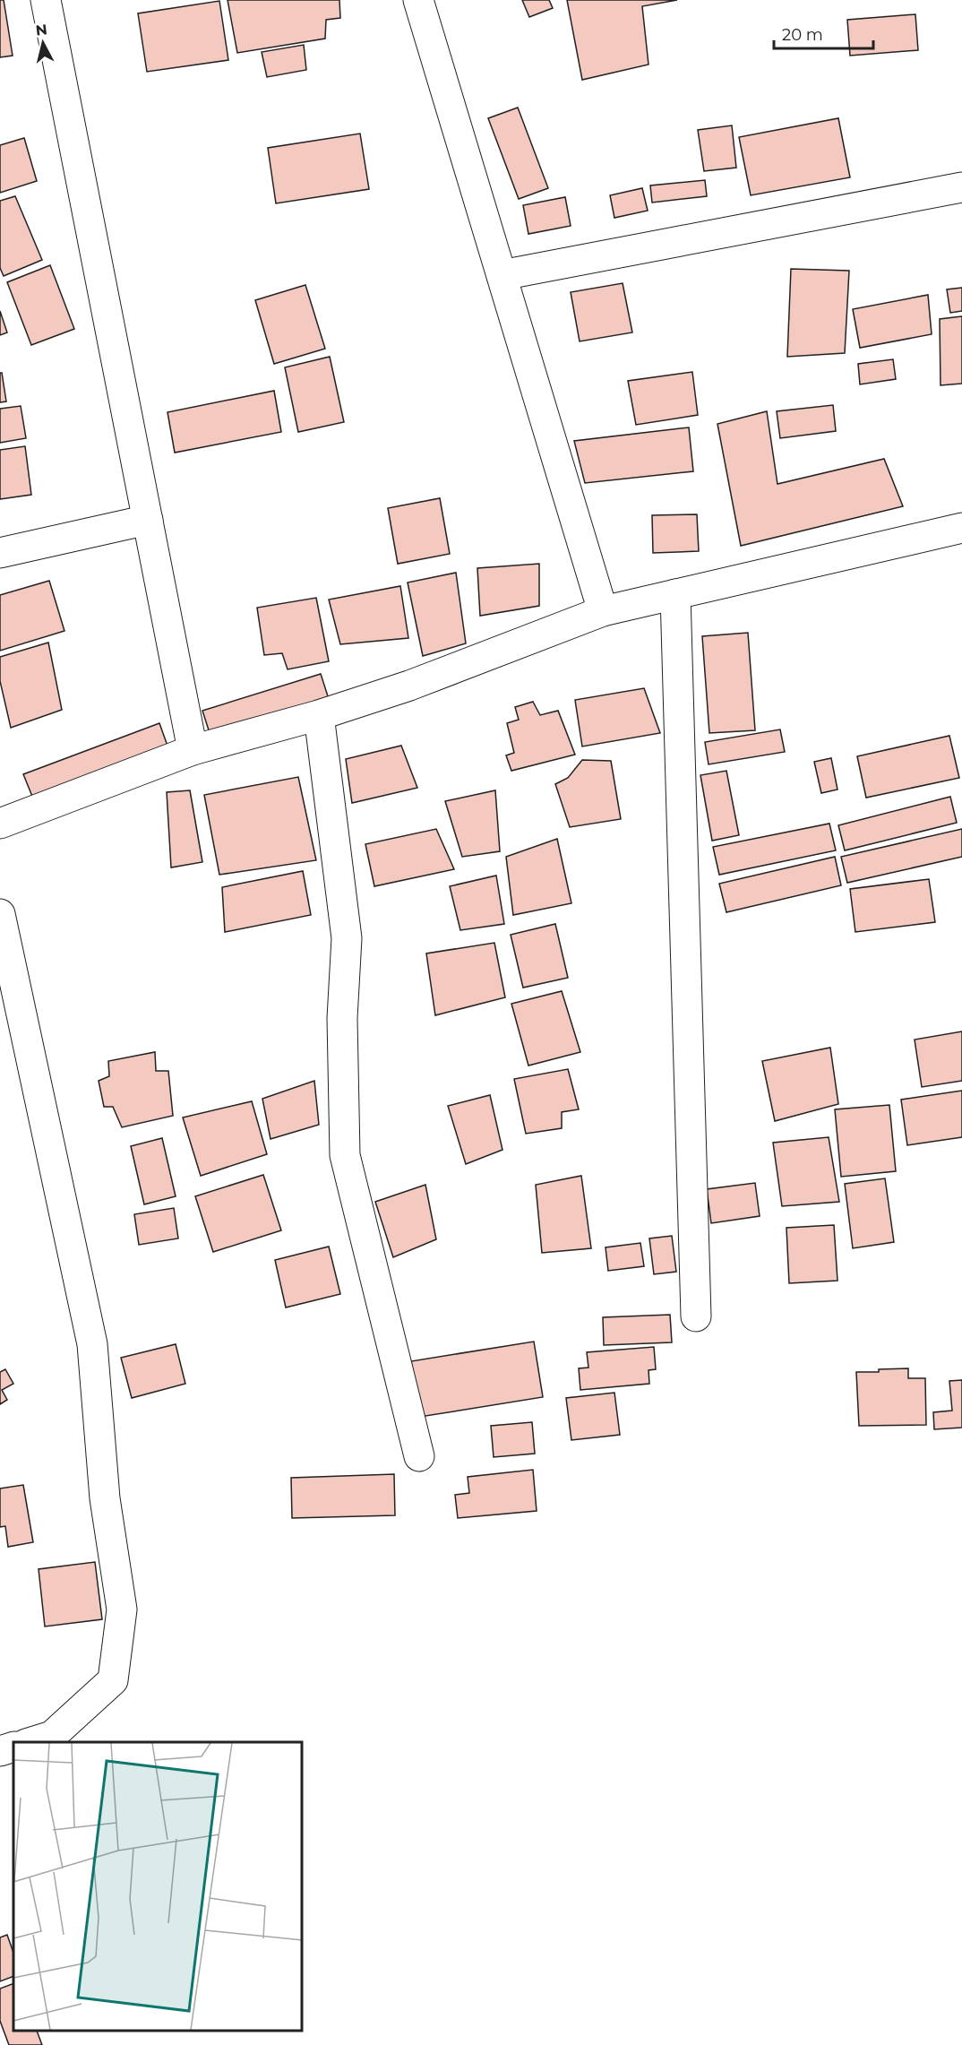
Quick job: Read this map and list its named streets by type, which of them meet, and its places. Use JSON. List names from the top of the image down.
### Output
{
  "scale_bar": "20 m",
  "north": "top"
}
